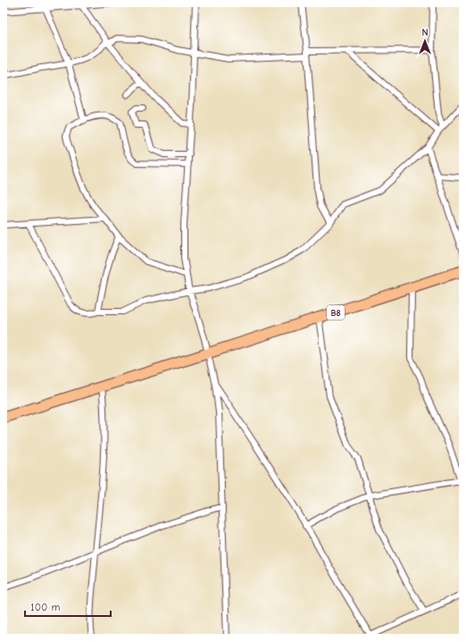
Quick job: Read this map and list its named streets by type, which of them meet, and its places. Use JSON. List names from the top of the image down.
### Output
{
  "streets": {
    "highway": ["B8"]
  },
  "scale_bar": "100 m",
  "north": "top"
}
